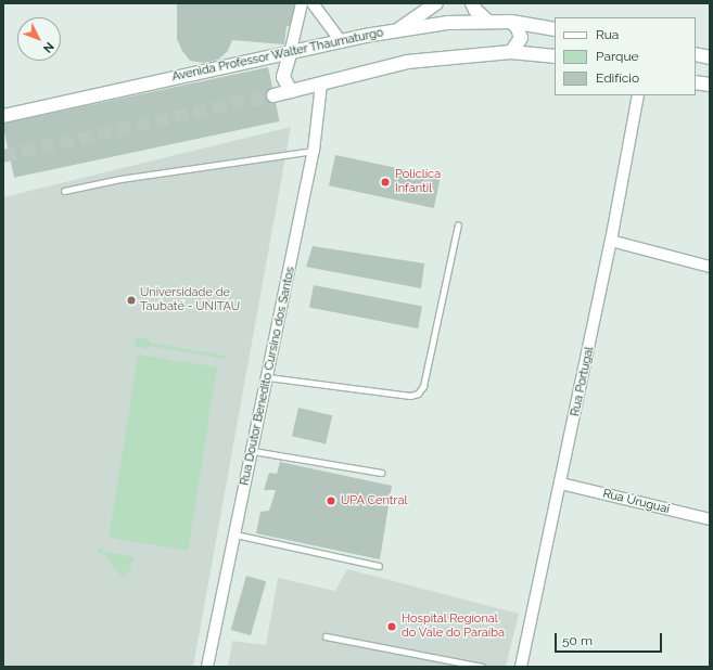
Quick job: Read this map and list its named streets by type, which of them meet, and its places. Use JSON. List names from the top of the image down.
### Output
{
  "streets": {
    "main road": ["Avenida Professor Walter Thaumaturgo"],
    "street": ["Rua Doutor Benedito Cursino dos Santos", "Rua Portugal", "Rua Uruguai"]
  },
  "crossings": [
    ["Rua Portugal", "Rua Uruguai"]
  ],
  "places": [
    "Policlíca Infantil",
    "Universidade de Taubaté - UNITAU",
    "UPA Central",
    "Hospital Regional do Vale do Paraíba"
  ],
  "legend": ["Rua", "Parque", "Edifício"],
  "scale_bar": "50 m",
  "north": "bottom right"
}
